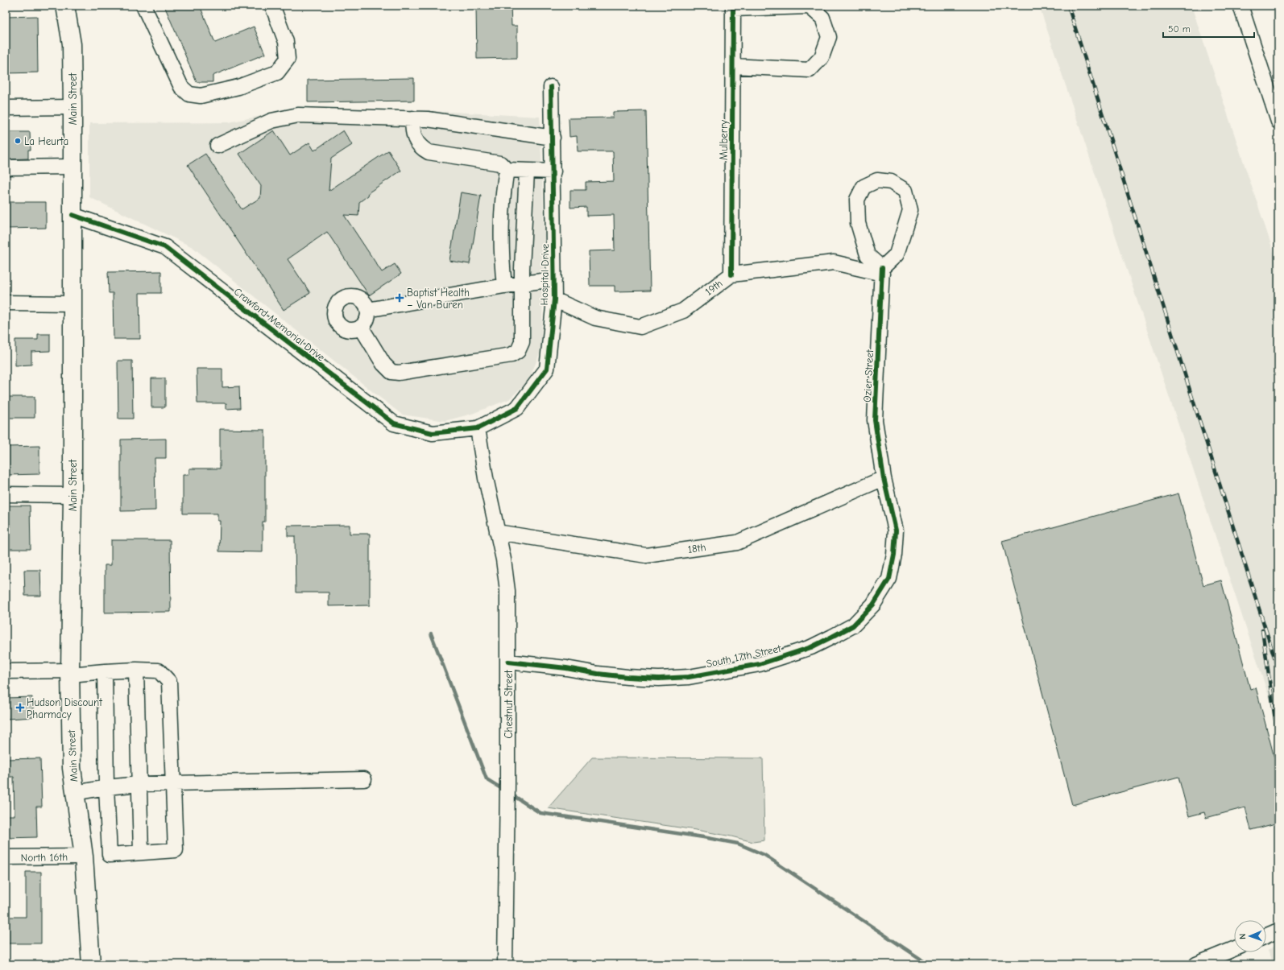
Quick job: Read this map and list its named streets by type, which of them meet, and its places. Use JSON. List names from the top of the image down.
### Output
{
  "streets": {
    "main road": ["Main Street"],
    "street": [
      "Mulberry",
      "Hospital Drive",
      "19th",
      "Crawford Memorial Drive",
      "Ozier Street",
      "18th",
      "South 17th Street",
      "Chestnut Street",
      "North 16th"
    ]
  },
  "crossings": [
    ["Main Street", "Crawford Memorial Drive"],
    ["Main Street", "North 16th"],
    ["Mulberry", "19th"],
    ["Hospital Drive", "19th"],
    ["Hospital Drive", "Crawford Memorial Drive"],
    ["Hospital Drive", "Chestnut Street"],
    ["19th", "Ozier Street"],
    ["Crawford Memorial Drive", "Chestnut Street"],
    ["Ozier Street", "18th"],
    ["Ozier Street", "South 17th Street"],
    ["18th", "South 17th Street"],
    ["18th", "Chestnut Street"],
    ["South 17th Street", "Chestnut Street"]
  ],
  "places": {
    "other": ["La Heurta"],
    "health": ["Baptist Health – Van Buren", "Hudson Discount Pharmacy"]
  },
  "scale_bar": "50 m",
  "north": "left"
}
